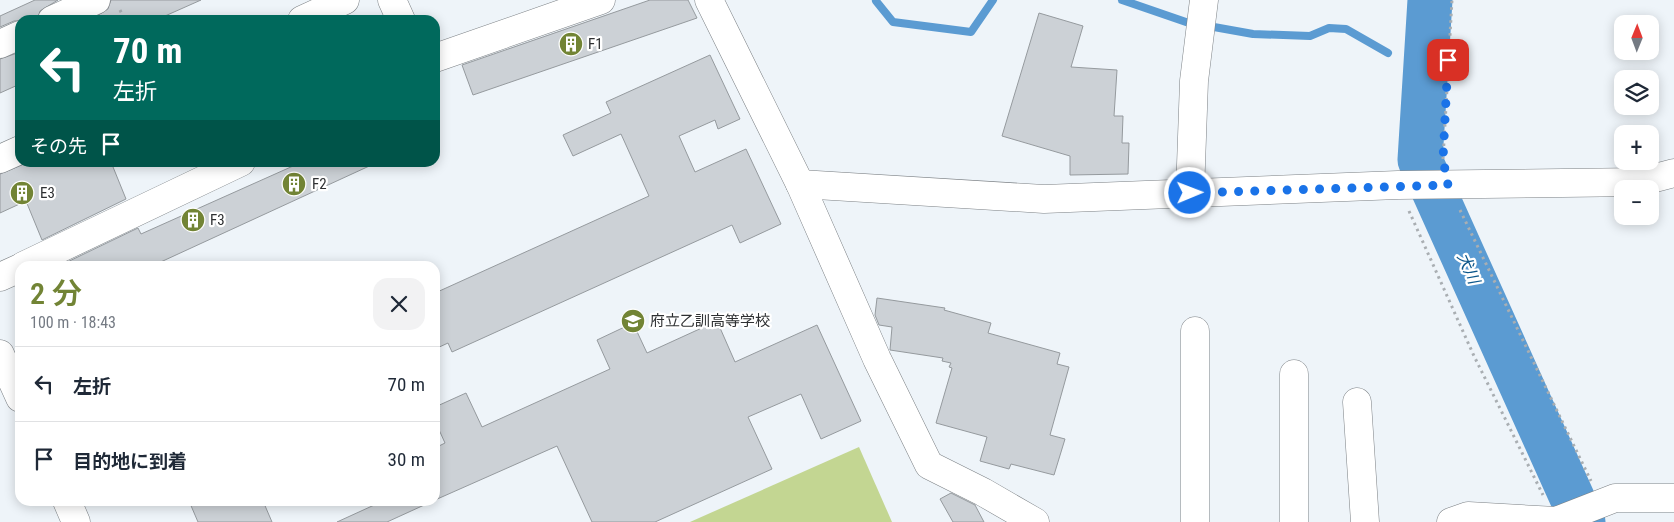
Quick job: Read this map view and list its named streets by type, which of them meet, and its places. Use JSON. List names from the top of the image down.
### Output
{
  "water": ["犬川"],
  "places": {
    "building": [
      "F1",
      "F2",
      "E3",
      "F3"
    ],
    "school or university": ["府立乙訓高等学校"]
  },
  "north": "top",
  "page": {
    "map_buttons": ["+", "−"],
    "turn": ["70 m", "左折"],
    "then": "その先",
    "heading": ["2 分", "100 m · 18:43"],
    "list": [
      {
        "name": "左折",
        "value": "70 m"
      },
      {
        "name": "目的地に到着",
        "value": "30 m"
      }
    ]
  }
}
